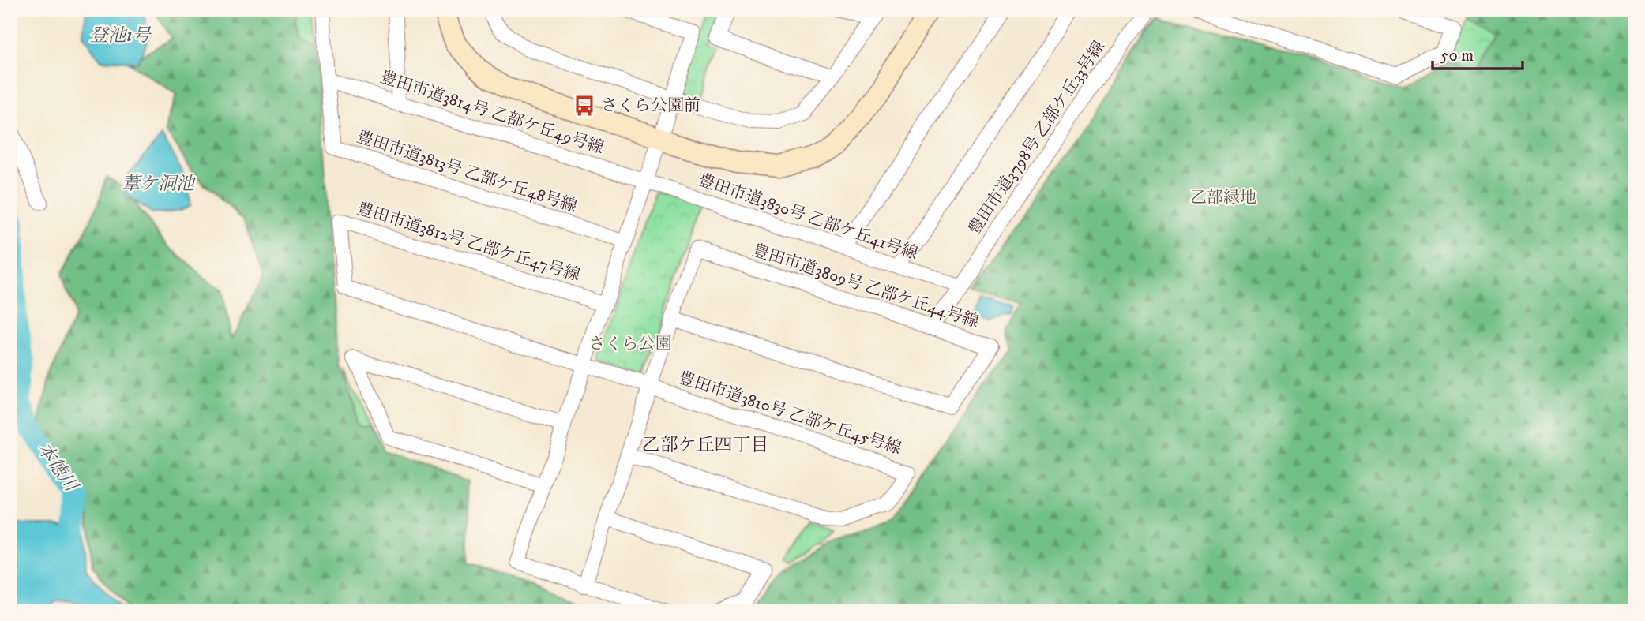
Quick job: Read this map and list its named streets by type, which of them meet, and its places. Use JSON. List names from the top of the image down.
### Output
{
  "streets": {
    "street": [
      "豊田市道3814号 乙部ケ丘49号線",
      "豊田市道3798号 乙部ケ丘33号線",
      "豊田市道3813号 乙部ケ丘48号線",
      "豊田市道3830号 乙部ケ丘41号線",
      "豊田市道3812号 乙部ケ丘47号線",
      "豊田市道3809号 乙部ケ丘44号線",
      "豊田市道3810号 乙部ケ丘45号線"
    ]
  },
  "crossings": [
    ["豊田市道3814号 乙部ケ丘49号線", "豊田市道3813号 乙部ケ丘48号線"],
    ["豊田市道3814号 乙部ケ丘49号線", "豊田市道3830号 乙部ケ丘41号線"],
    ["豊田市道3798号 乙部ケ丘33号線", "豊田市道3830号 乙部ケ丘41号線"],
    ["豊田市道3798号 乙部ケ丘33号線", "豊田市道3809号 乙部ケ丘44号線"]
  ],
  "districts": ["乙部ケ丘四丁目"],
  "water": ["登池1号", "葦ケ洞池", "本徳川"],
  "parks": ["乙部緑地", "さくら公園"],
  "places": {
    "bus stop": ["さくら公園前"]
  },
  "scale_bar": "50 m"
}
